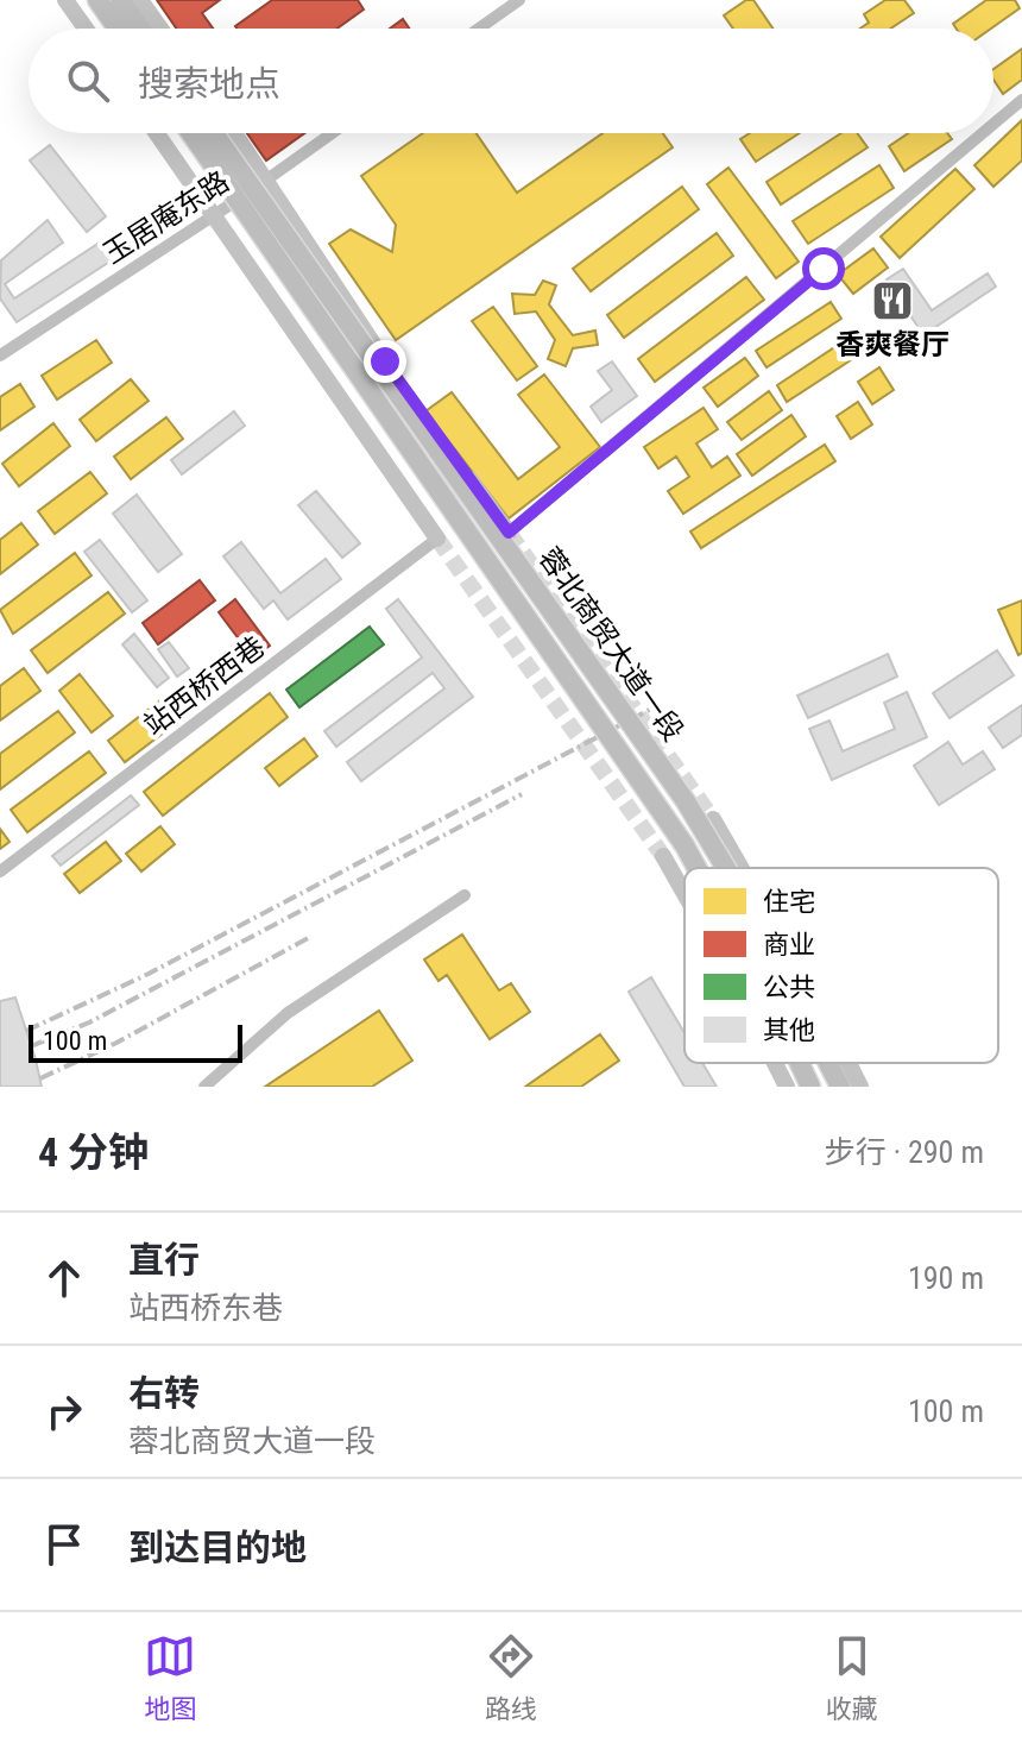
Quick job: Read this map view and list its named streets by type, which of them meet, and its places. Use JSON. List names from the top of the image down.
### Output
{
  "streets": {
    "highway": ["蓉北商贸大道一段"],
    "street": ["玉居庵东路", "站西桥西巷"]
  },
  "crossings": [
    ["玉居庵东路", "蓉北商贸大道一段"]
  ],
  "places": {
    "restaurant": ["香爽餐厅"]
  },
  "legend": [
    "住宅",
    "商业",
    "公共",
    "其他"
  ],
  "scale_bar": "100 m",
  "page": {
    "search": "搜索地点",
    "scale": "100 m",
    "heading": ["4 分钟", "步行 · 290 m"],
    "list": [
      ["直行", "站西桥东巷", "190 m"],
      ["右转", "蓉北商贸大道一段", "100 m"],
      "到达目的地"
    ],
    "nav": ["地图", "路线", "收藏"]
  }
}
